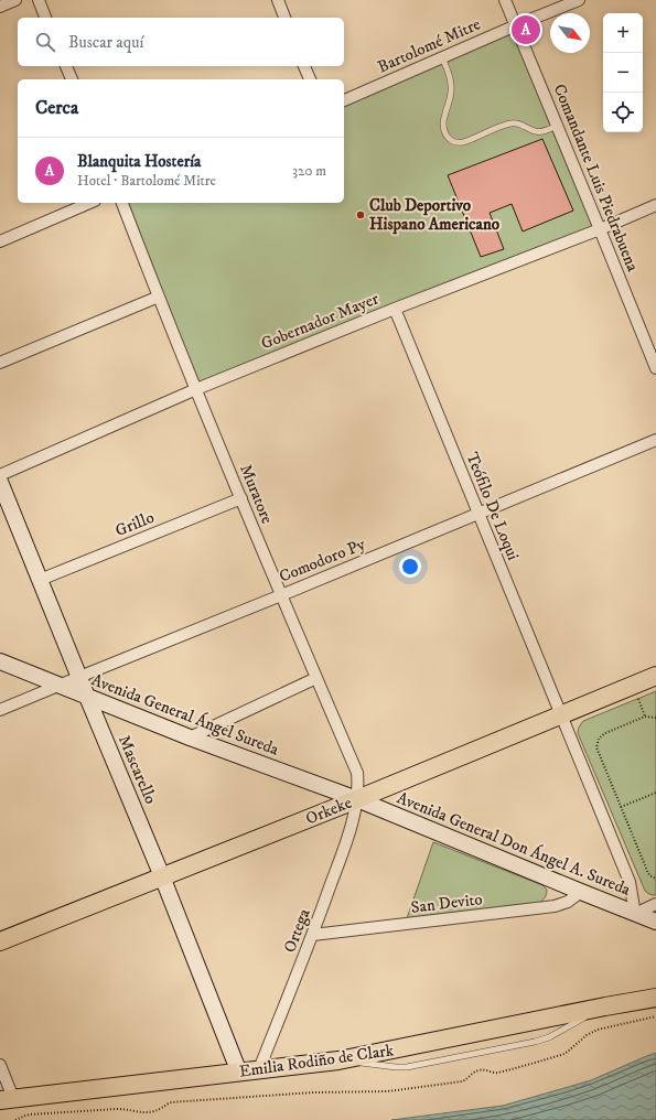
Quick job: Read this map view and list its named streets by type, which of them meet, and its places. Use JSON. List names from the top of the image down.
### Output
{
  "streets": {
    "main road": [
      "Avenida General Ángel Sureda",
      "Mascarello",
      "Orkeke",
      "Avenida General Don Ángel A. Sureda",
      "Emilia Rodiño de Clark"
    ],
    "street": [
      "Bartolomé Mitre",
      "Comandante Luis Piedrabuena",
      "Gobernador Mayer",
      "Muratore",
      "Teófilo De Loqui",
      "Grillo",
      "Comodoro Py",
      "San Devito",
      "Ortega"
    ]
  },
  "crossings": [
    ["Bartolomé Mitre", "Comandante Luis Piedrabuena"],
    ["Comandante Luis Piedrabuena", "Gobernador Mayer"],
    ["Gobernador Mayer", "Muratore"],
    ["Gobernador Mayer", "Teófilo De Loqui"],
    ["Gobernador Mayer", "Mascarello"],
    ["Muratore", "Grillo"],
    ["Muratore", "Comodoro Py"],
    ["Muratore", "Avenida General Ángel Sureda"],
    ["Muratore", "Orkeke"],
    ["Muratore", "Avenida General Don Ángel A. Sureda"],
    ["Muratore", "Ortega"],
    ["Teófilo De Loqui", "Comodoro Py"],
    ["Teófilo De Loqui", "Orkeke"],
    ["Teófilo De Loqui", "Avenida General Don Ángel A. Sureda"],
    ["Grillo", "Mascarello"],
    ["Comodoro Py", "Avenida General Ángel Sureda"],
    ["Comodoro Py", "Mascarello"],
    ["Avenida General Ángel Sureda", "Mascarello"],
    ["Avenida General Ángel Sureda", "Orkeke"],
    ["Avenida General Ángel Sureda", "Avenida General Don Ángel A. Sureda"],
    ["Avenida General Ángel Sureda", "Ortega"],
    ["Mascarello", "Orkeke"],
    ["Mascarello", "Emilia Rodiño de Clark"],
    ["Orkeke", "Avenida General Don Ángel A. Sureda"],
    ["Orkeke", "Ortega"],
    ["Avenida General Don Ángel A. Sureda", "San Devito"],
    ["Avenida General Don Ángel A. Sureda", "Ortega"],
    ["San Devito", "Ortega"],
    ["Ortega", "Emilia Rodiño de Clark"]
  ],
  "places": ["Club Deportivo Hispano Americano"],
  "north": "bottom right",
  "page": {
    "map_buttons": ["+", "−"],
    "pins": "A",
    "search": "Buscar aquí",
    "heading": "Cerca",
    "list": [
      {
        "mark": "A",
        "name": "Blanquita Hostería",
        "note": "Hotel · Bartolomé Mitre",
        "value": "320 m"
      }
    ]
  }
}
